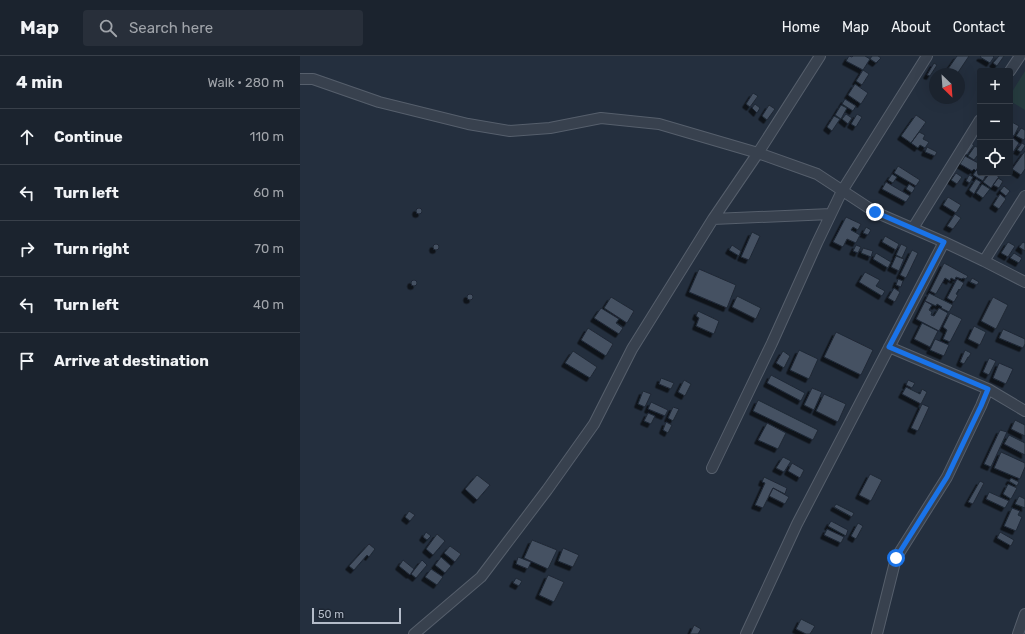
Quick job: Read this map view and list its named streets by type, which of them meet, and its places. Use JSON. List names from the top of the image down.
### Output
{
  "scale_bar": "50 m",
  "north": "bottom right",
  "page": {
    "header": "Map",
    "search": "Search here",
    "nav": [
      "Home",
      "Map",
      "About",
      "Contact"
    ],
    "heading": ["4 min", "Walk · 280 m"],
    "map_buttons": ["+", "−"],
    "list": [
      ["Continue", "110 m"],
      ["Turn left", "60 m"],
      ["Turn right", "70 m"],
      ["Turn left", "40 m"],
      "Arrive at destination"
    ],
    "scale": "50 m"
  }
}
